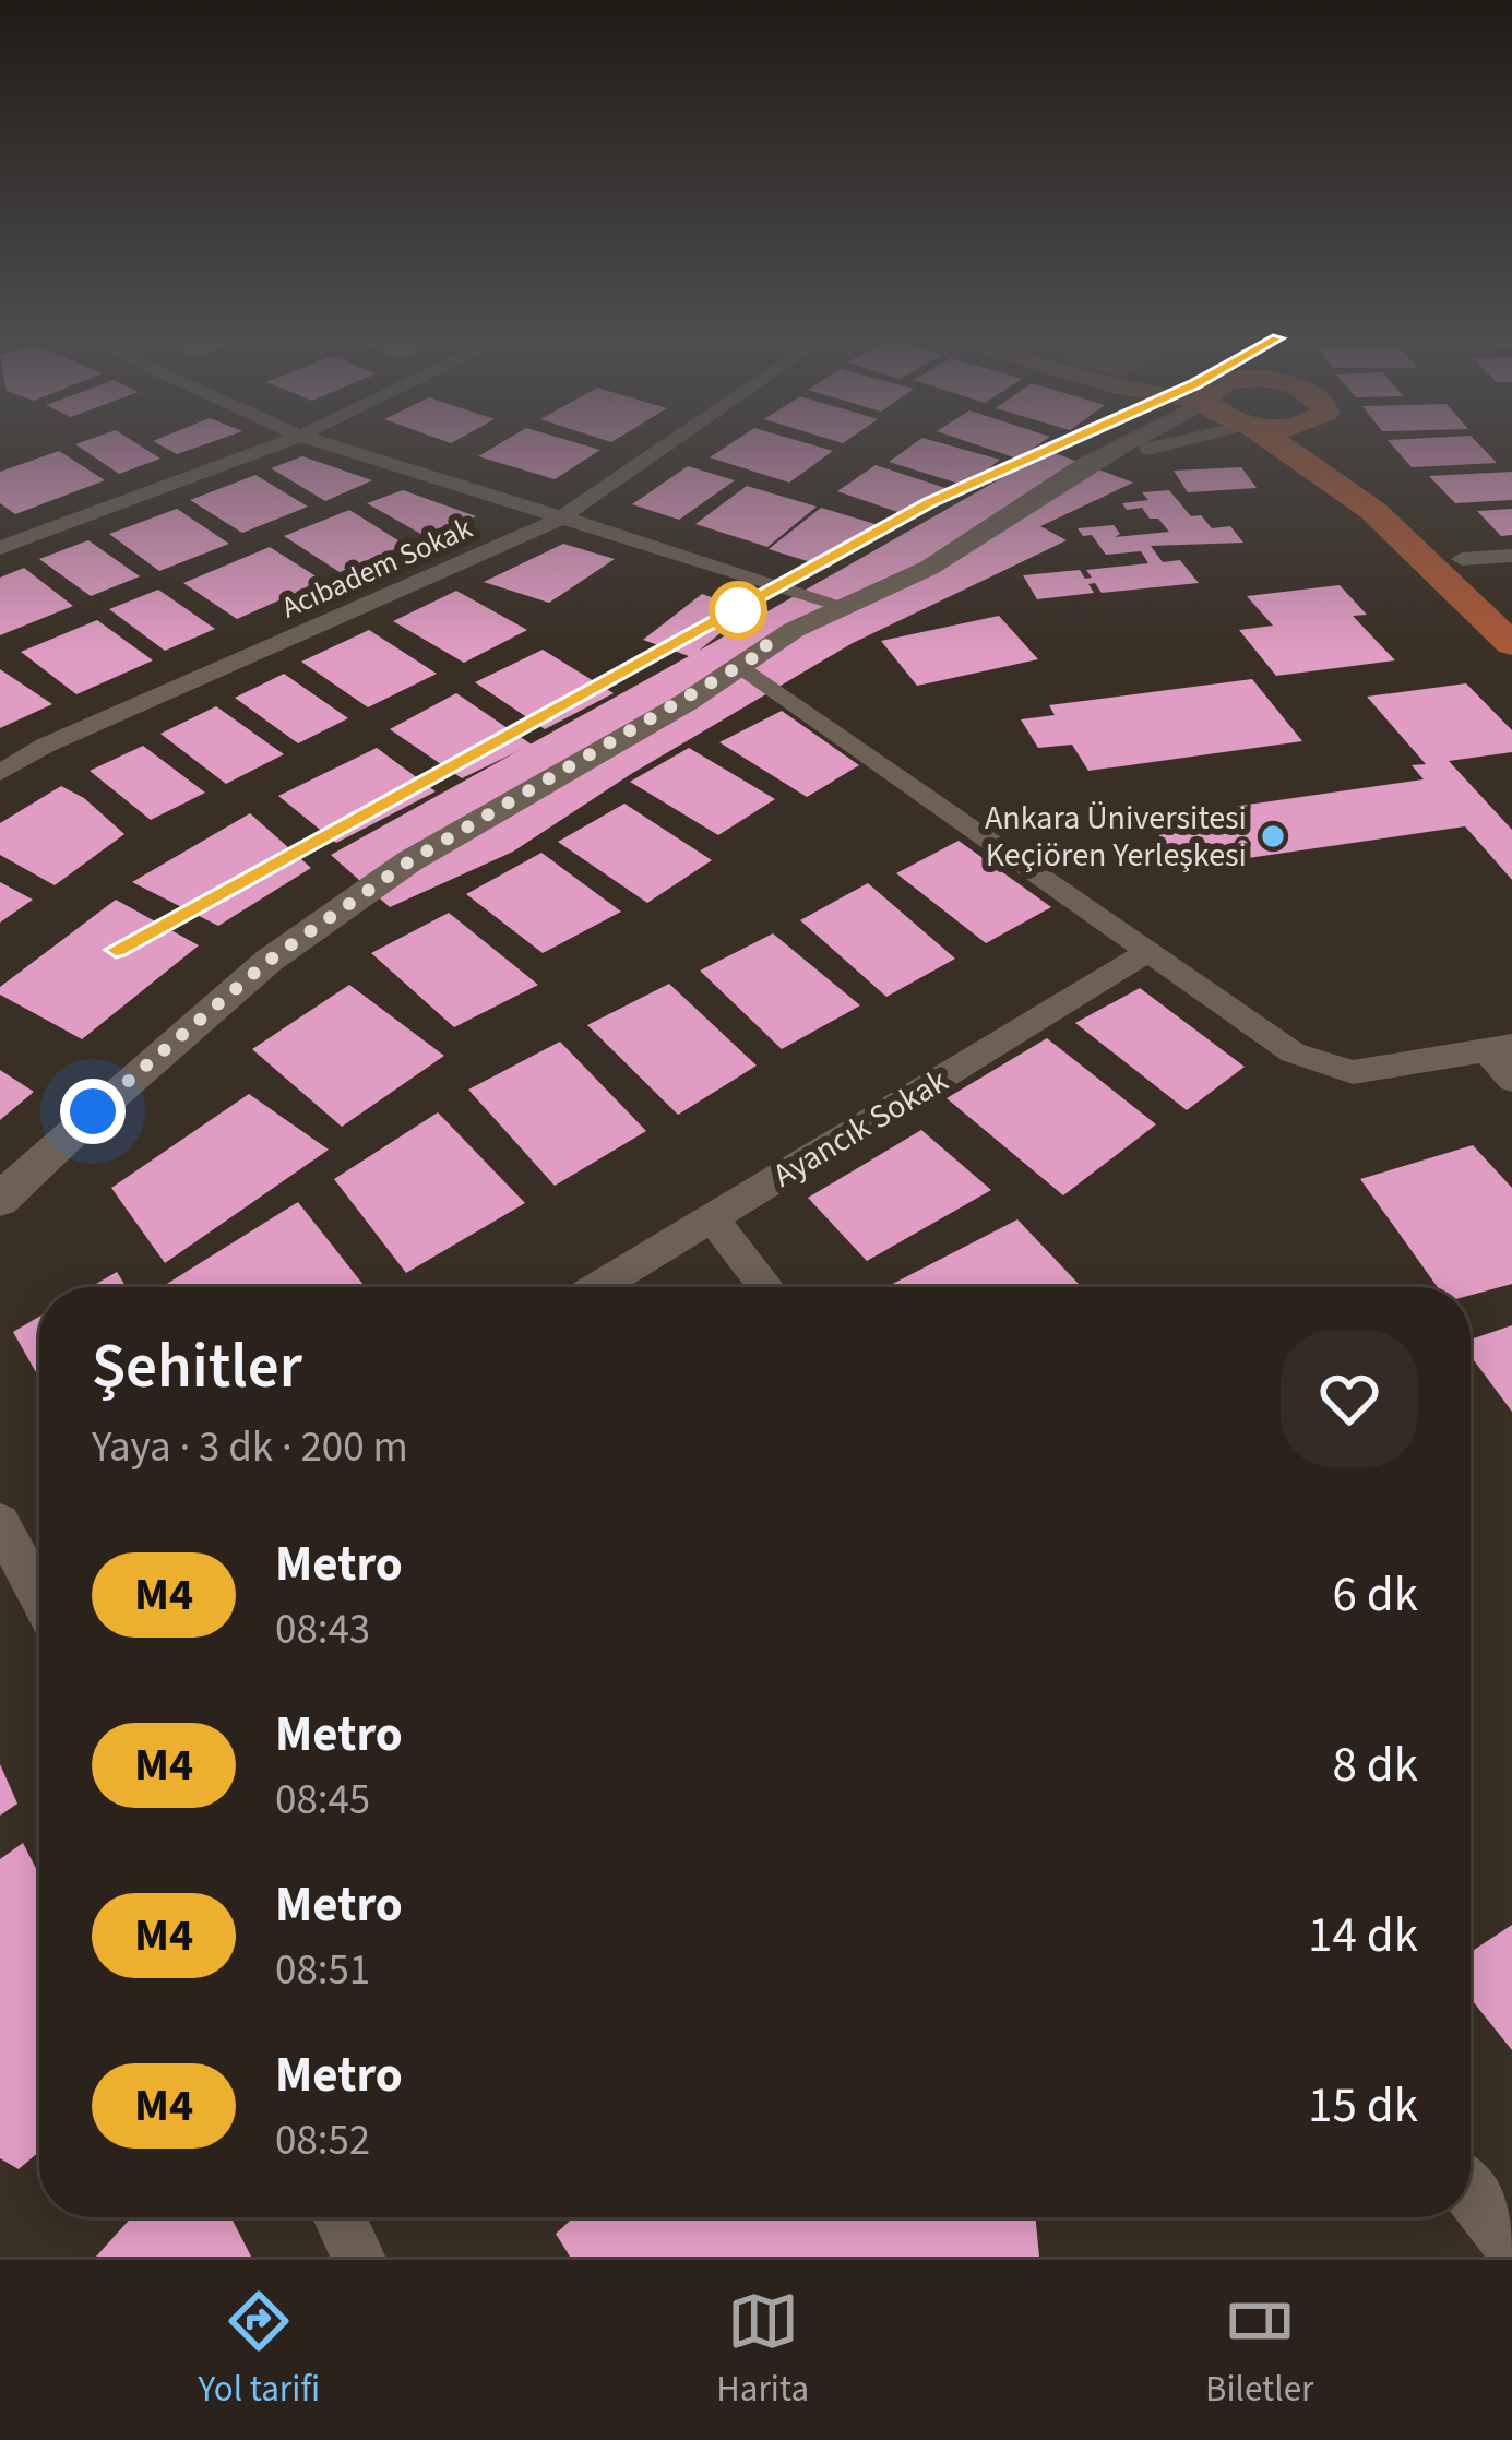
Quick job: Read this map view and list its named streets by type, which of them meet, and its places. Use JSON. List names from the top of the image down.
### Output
{
  "streets": {
    "street": ["Acıbadem Sokak", "Ayancık Sokak"]
  },
  "places": ["Ankara Üniversitesi Keçiören Yerleşkesi"],
  "lines": ["metro line M4"],
  "page": {
    "heading": ["Şehitler", "Yaya · 3 dk · 200 m"],
    "list": [
      {
        "mark": "M4",
        "name": "Metro",
        "note": "08:43",
        "value": "6 dk"
      },
      {
        "mark": "M4",
        "name": "Metro",
        "note": "08:45",
        "value": "8 dk"
      },
      {
        "mark": "M4",
        "name": "Metro",
        "note": "08:51",
        "value": "14 dk"
      },
      {
        "mark": "M4",
        "name": "Metro",
        "note": "08:52",
        "value": "15 dk"
      }
    ],
    "tabs": ["Yol tarifi", "Harita", "Biletler"]
  }
}
